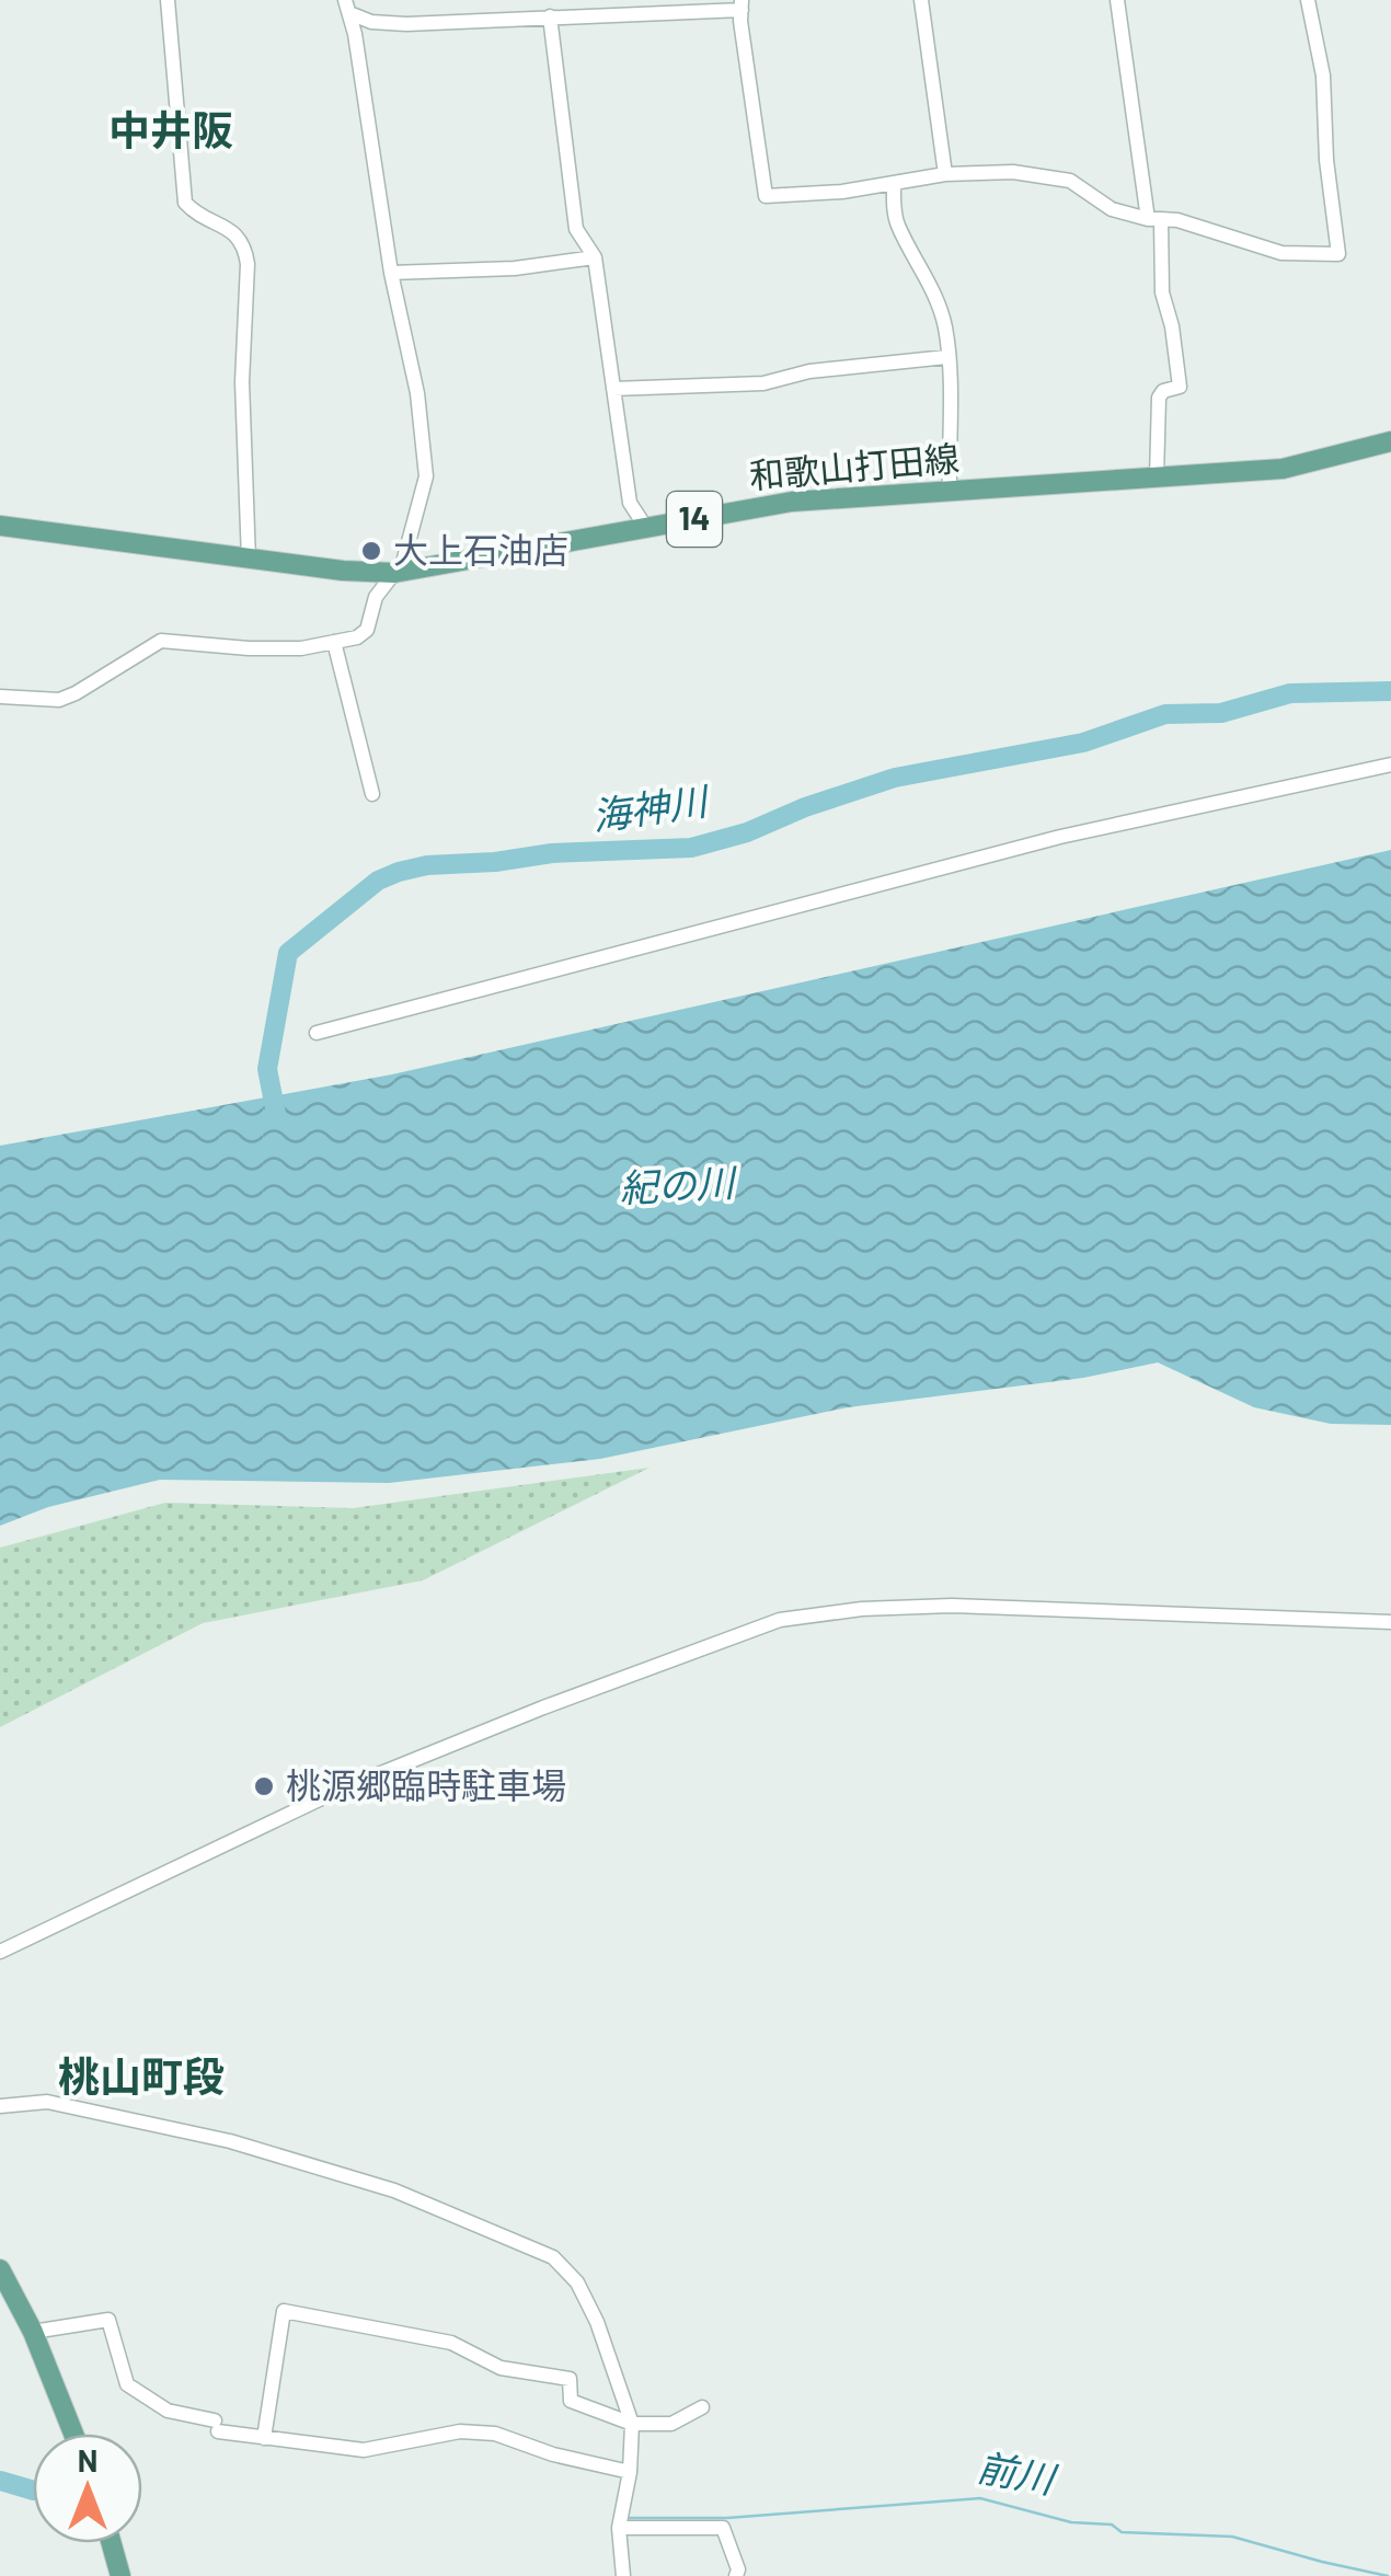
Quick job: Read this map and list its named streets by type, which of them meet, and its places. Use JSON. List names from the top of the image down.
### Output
{
  "streets": {
    "main road": ["和歌山打田線", "14"]
  },
  "districts": ["中井阪", "桃山町段"],
  "water": ["海神川", "紀の川", "前川"],
  "places": ["大上石油店", "桃源郷臨時駐車場"],
  "north": "top"
}
